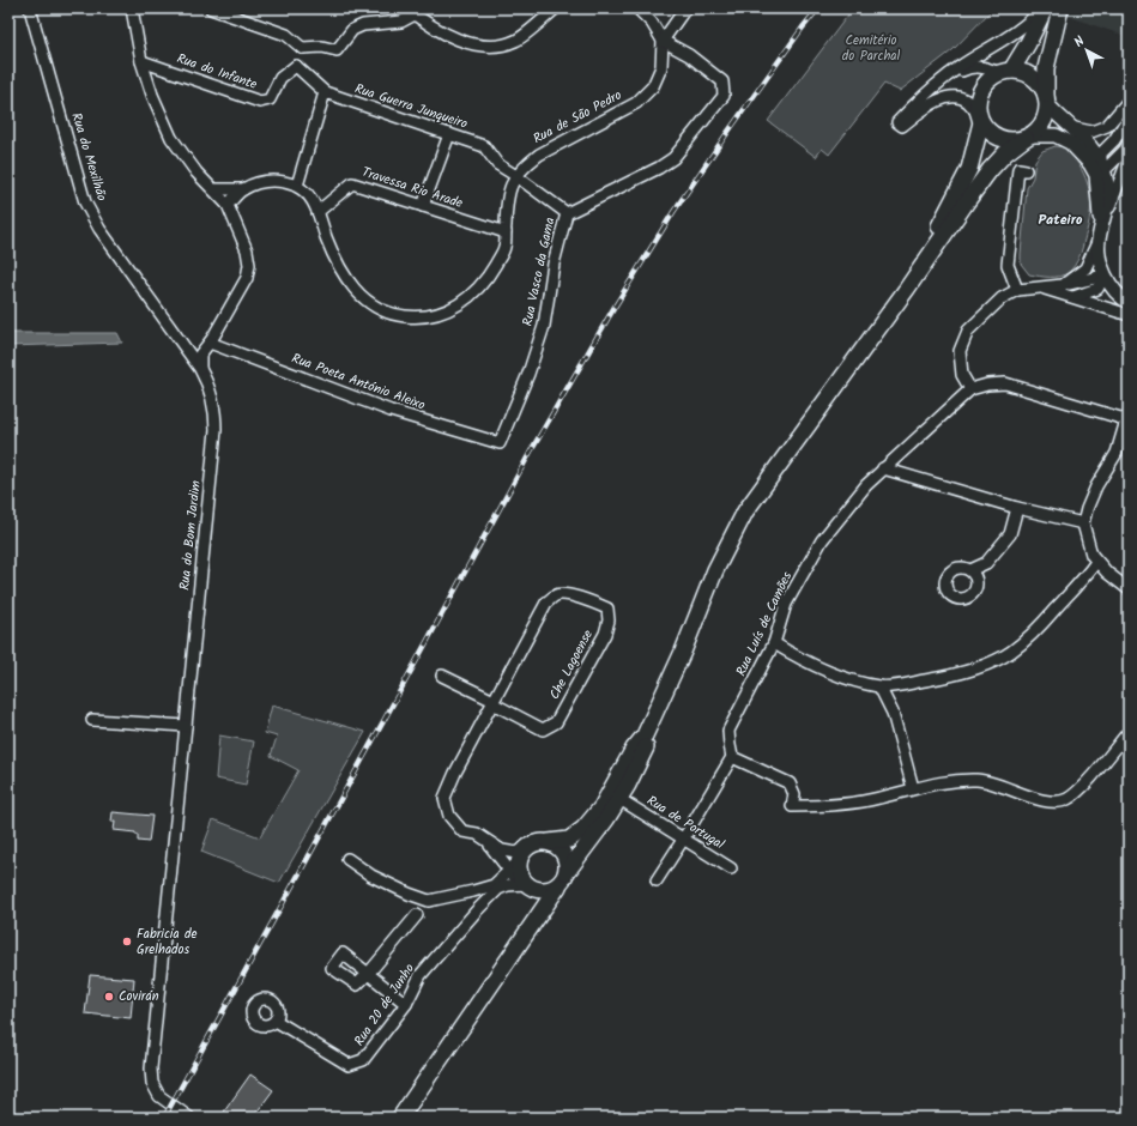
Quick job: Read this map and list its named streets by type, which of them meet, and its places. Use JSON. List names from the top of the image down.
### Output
{
  "streets": {
    "street": [
      "Rua do Infante",
      "Rua Guerra Junqueiro",
      "Rua de São Pedro",
      "Rua do Mexilhão",
      "Travessa Rio Arade",
      "Rua Vasco da Gama",
      "Rua Poeta António Aleixo",
      "Rua do Bom Jardim",
      "Rua Luís de Camões",
      "Che Lagoense",
      "Rua de Portugal",
      "Rua 20 de Junho"
    ]
  },
  "crossings": [
    ["Rua do Infante", "Rua Guerra Junqueiro"],
    ["Rua Guerra Junqueiro", "Rua de São Pedro"],
    ["Rua Guerra Junqueiro", "Rua Vasco da Gama"],
    ["Rua de São Pedro", "Travessa Rio Arade"],
    ["Rua de São Pedro", "Rua Vasco da Gama"],
    ["Rua do Mexilhão", "Rua do Bom Jardim"],
    ["Rua Vasco da Gama", "Rua Poeta António Aleixo"]
  ],
  "districts": ["Pateiro"],
  "parks": ["Cemitério do Parchal"],
  "places": ["Fabricia de Grelhados", "Covirán"],
  "north": "top left"
}
